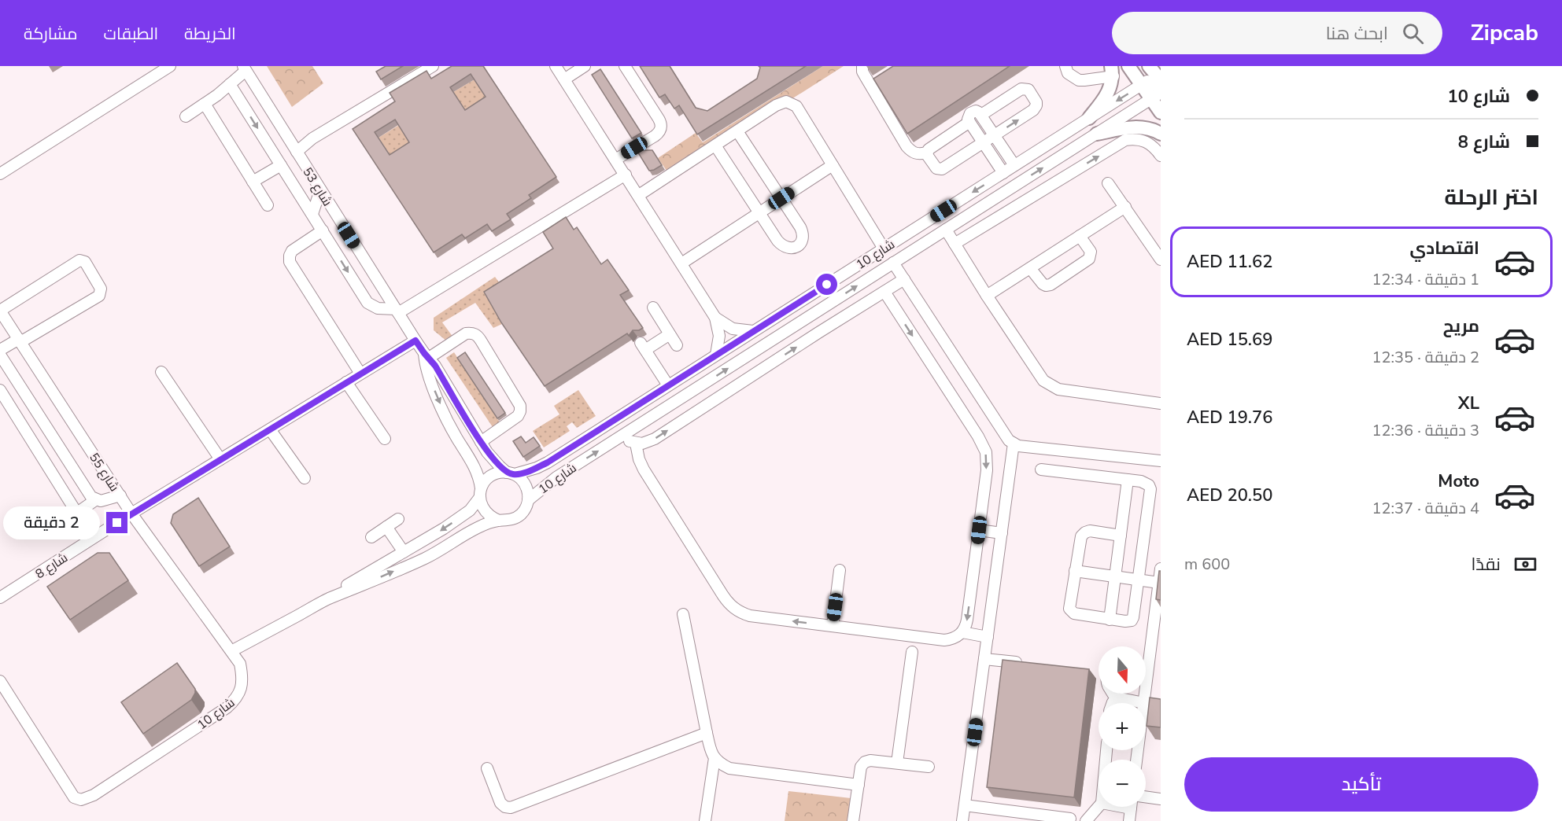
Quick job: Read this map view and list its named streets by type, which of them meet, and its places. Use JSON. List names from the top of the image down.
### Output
{
  "streets": {
    "street": [
      "شارع 53",
      "شارع 10",
      "شارع 55",
      "شارع 8"
    ]
  },
  "crossings": [
    ["شارع 53", "شارع 10"],
    ["شارع 53", "شارع 8"],
    ["شارع 10", "شارع 55"],
    ["شارع 55", "شارع 8"]
  ],
  "north": "bottom",
  "page": {
    "header": "Zipcab",
    "search": "ابحث هنا",
    "nav": ["الخريطة", "الطبقات", "مشاركة"],
    "banner": ["شارع 10", "شارع 8"],
    "heading": "اختر الرحلة",
    "list": [
      {
        "name": "اقتصادي",
        "note": "1 دقيقة · 12:34",
        "value": "AED 11.62"
      },
      {
        "name": "مريح",
        "note": "2 دقيقة · 12:35",
        "value": "AED 15.69"
      },
      {
        "name": "XL",
        "note": "3 دقيقة · 12:36",
        "value": "AED 19.76"
      },
      {
        "name": "Moto",
        "note": "4 دقيقة · 12:37",
        "value": "AED 20.50"
      }
    ],
    "bubble": "2 دقيقة",
    "pay": ["نقدًا", "600 m"],
    "map_buttons": ["+", "−"],
    "buttons": "تأكيد"
  }
}
